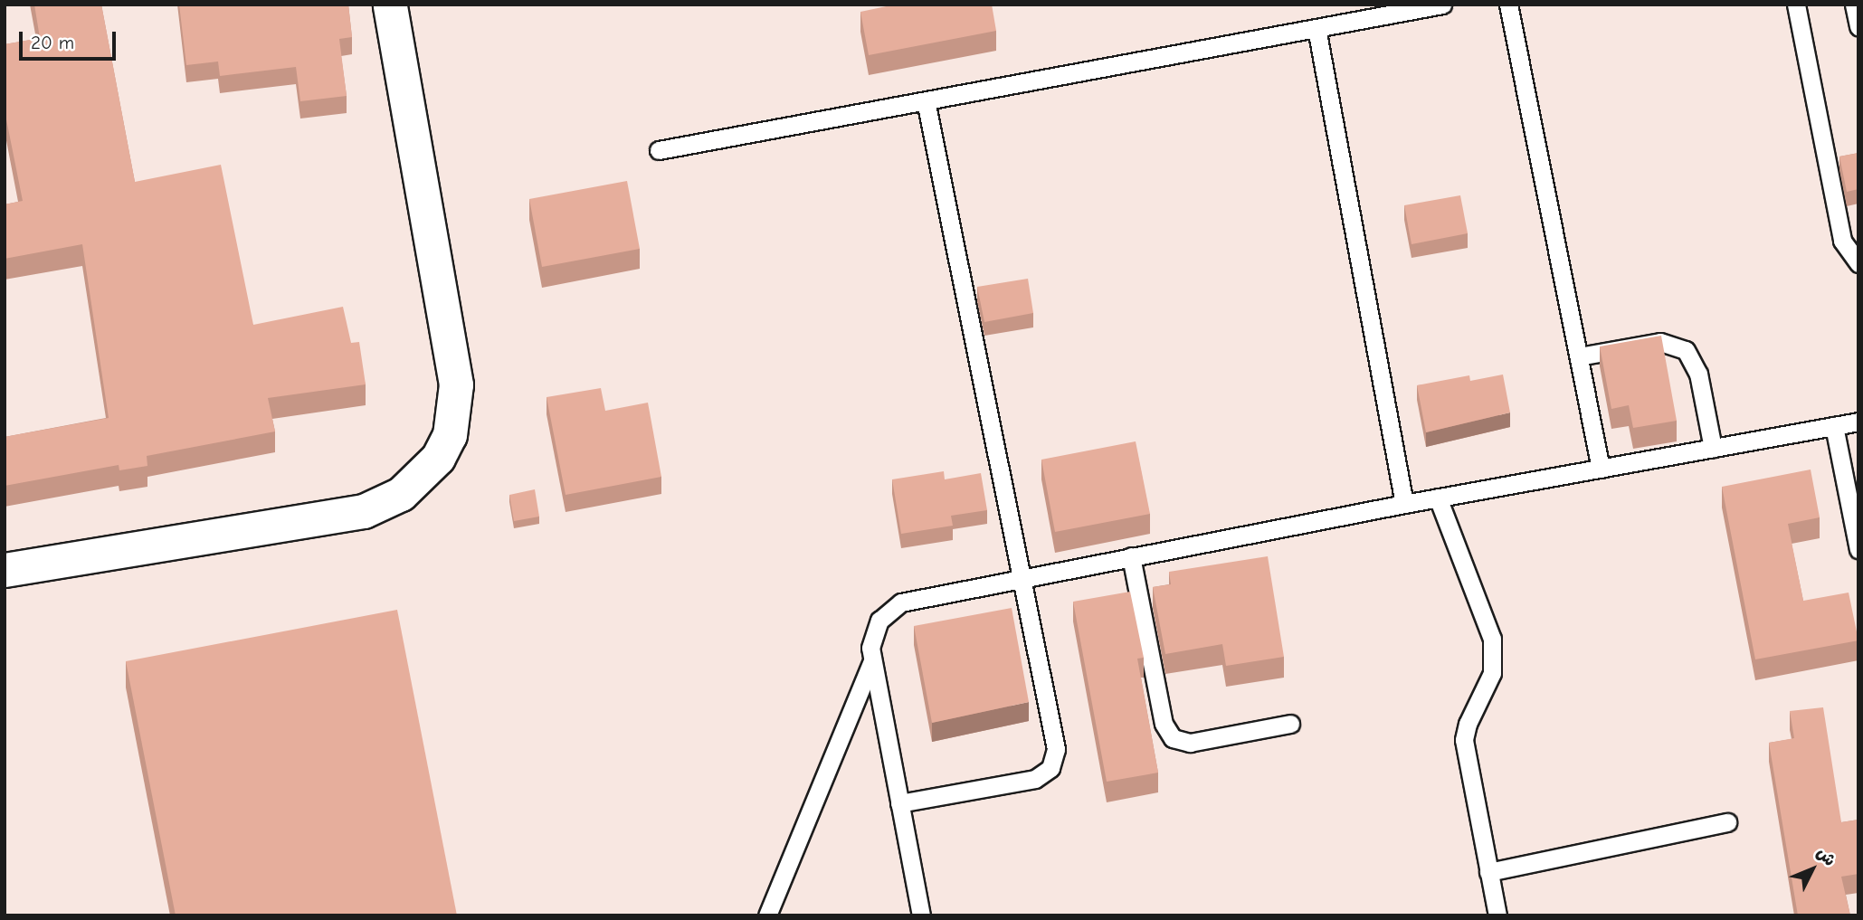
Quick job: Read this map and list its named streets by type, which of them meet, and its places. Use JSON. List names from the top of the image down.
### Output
{
  "scale_bar": "20 m",
  "north": "top right"
}
